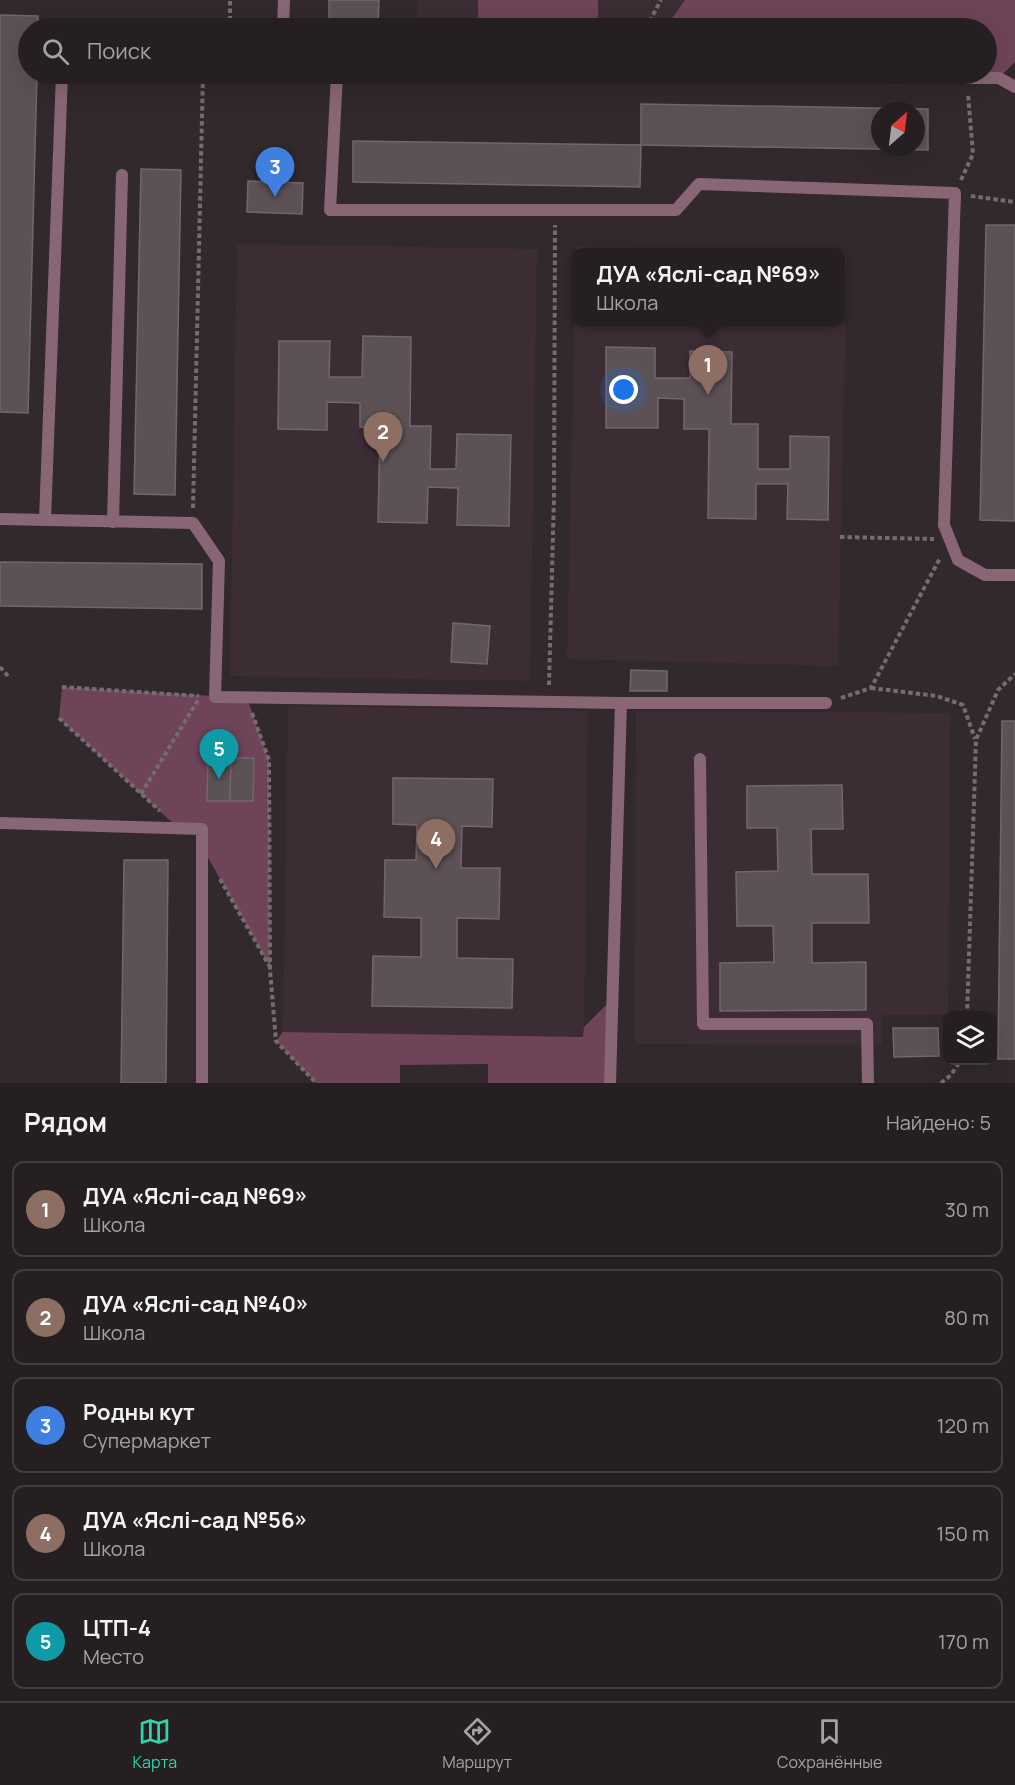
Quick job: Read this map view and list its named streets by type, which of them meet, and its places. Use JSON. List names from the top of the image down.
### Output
{
  "north": "top right",
  "page": {
    "search": "Поиск",
    "pins": [
      "3",
      "1",
      "2",
      "5",
      "4"
    ],
    "popup": ["ДУА «Яслі-сад №69»", "Школа"],
    "heading": ["Рядом", "Найдено: 5"],
    "list": [
      {
        "mark": "1",
        "name": "ДУА «Яслі-сад №69»",
        "note": "Школа",
        "value": "30 m"
      },
      {
        "mark": "2",
        "name": "ДУА «Яслі-сад №40»",
        "note": "Школа",
        "value": "80 m"
      },
      {
        "mark": "3",
        "name": "Родны кут",
        "note": "Супермаркет",
        "value": "120 m"
      },
      {
        "mark": "4",
        "name": "ДУА «Яслі-сад №56»",
        "note": "Школа",
        "value": "150 m"
      },
      {
        "mark": "5",
        "name": "ЦТП-4",
        "note": "Место",
        "value": "170 m"
      }
    ],
    "nav": ["Карта", "Маршрут", "Сохранённые"]
  }
}
